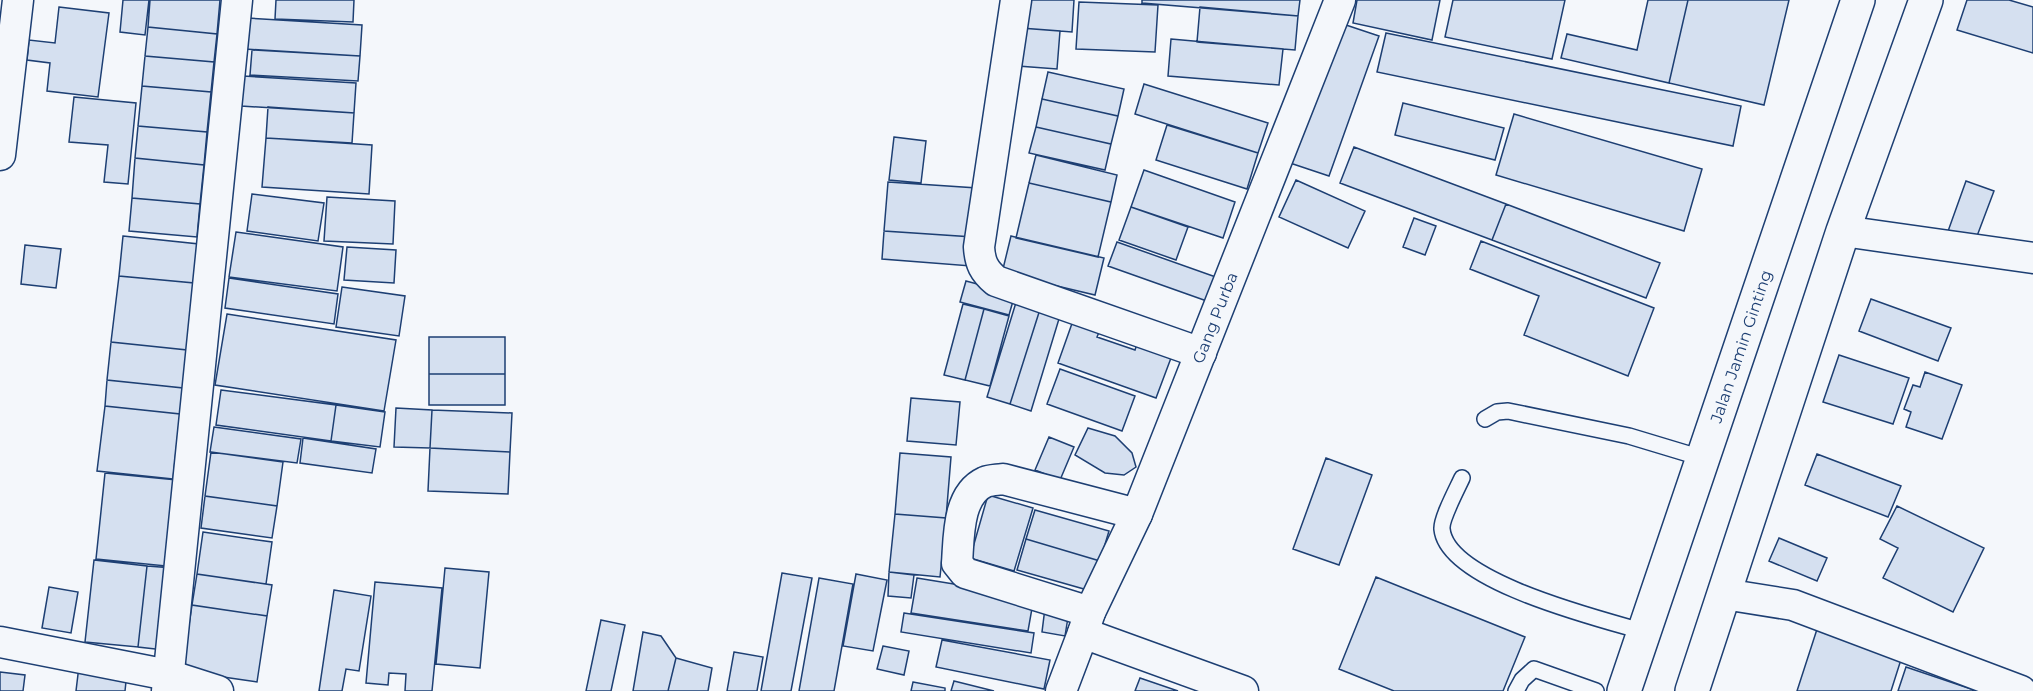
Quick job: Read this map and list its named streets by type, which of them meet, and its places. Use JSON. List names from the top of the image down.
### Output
{
  "streets": {
    "highway": ["Jalan Jamin Ginting"],
    "street": ["Gang Purba"]
  }
}
